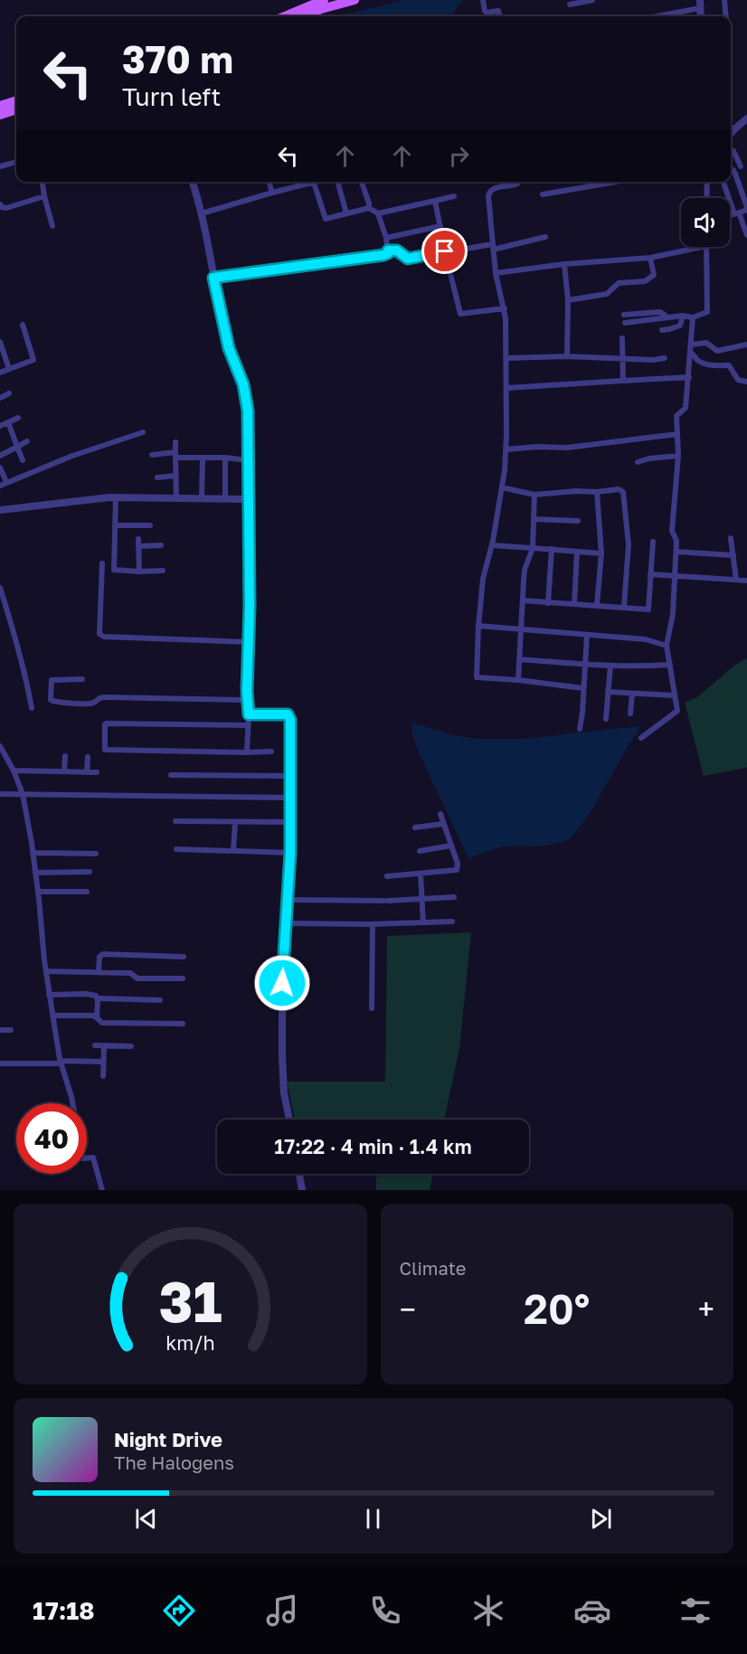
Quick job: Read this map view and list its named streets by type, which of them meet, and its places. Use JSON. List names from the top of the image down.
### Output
{
  "page": {
    "turn": ["370 m", "Turn left"],
    "limit": "40",
    "trip": "17:22 · 4 min · 1.4 km",
    "tile": "Climate",
    "heat": ["−", "20°", "+"],
    "song": ["Night Drive", "The Halogens"],
    "tabs": "17:18",
    "gauge": ["31", "km/h"]
  }
}
